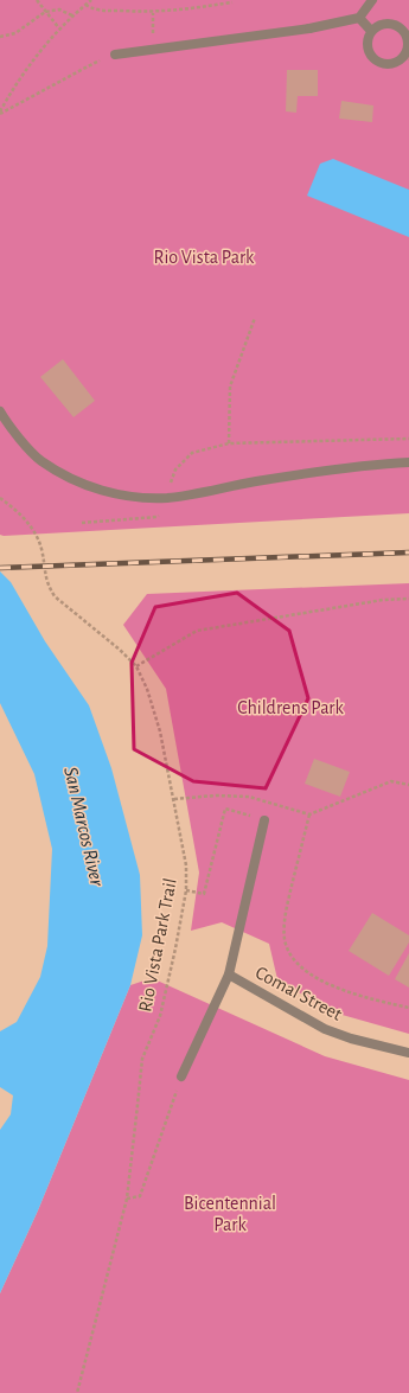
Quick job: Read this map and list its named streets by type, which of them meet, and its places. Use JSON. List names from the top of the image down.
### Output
{
  "streets": {
    "street": ["Comal Street"],
    "path": ["Rio Vista Park Trail"]
  },
  "water": ["San Marcos River"],
  "parks": ["Rio Vista Park", "Childrens Park", "Bicentennial Park"]
}
